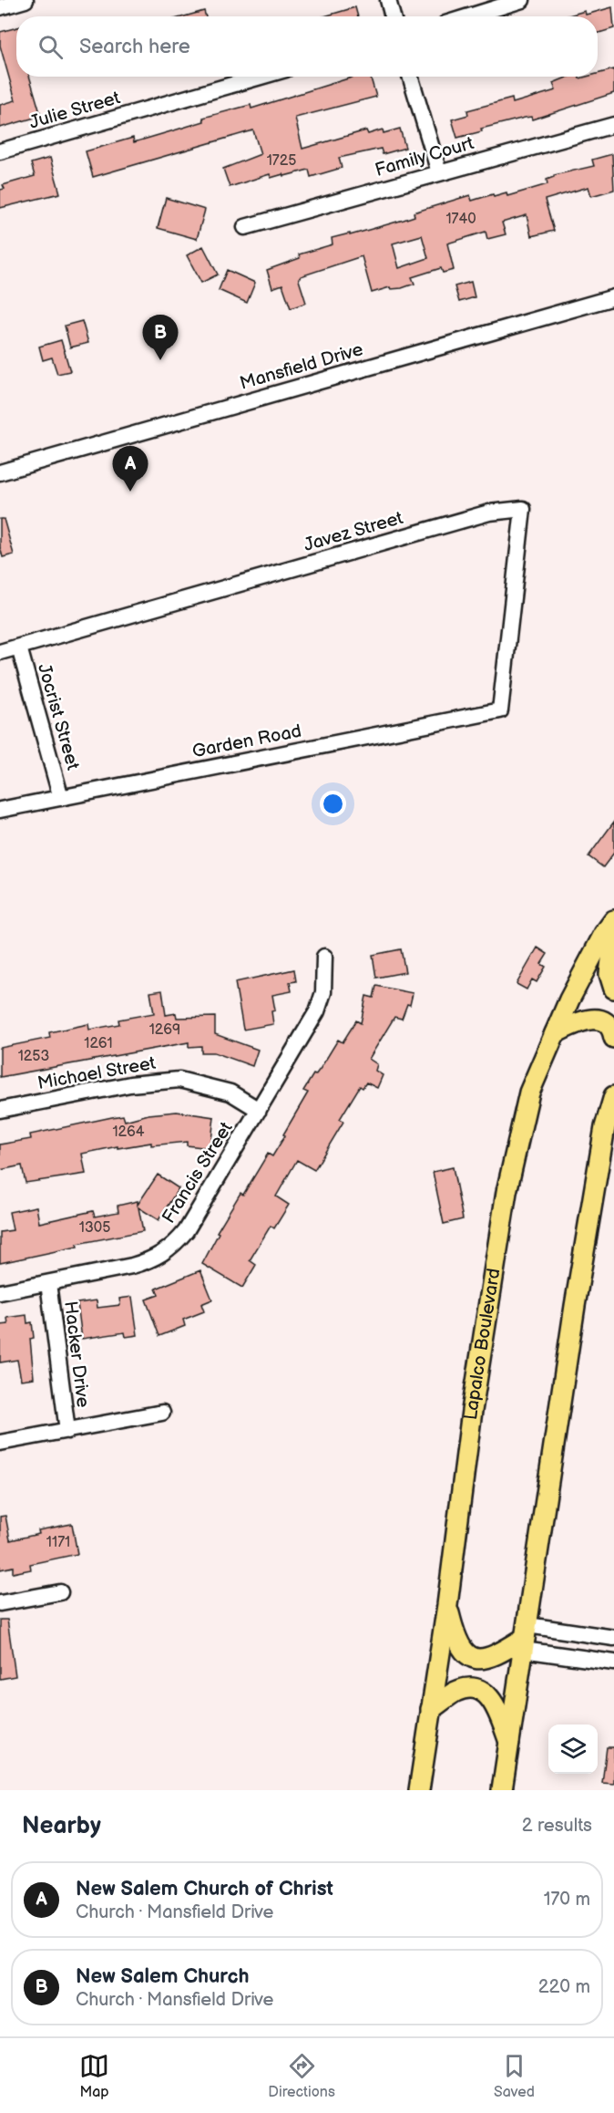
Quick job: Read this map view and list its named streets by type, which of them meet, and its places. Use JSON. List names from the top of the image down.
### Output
{
  "streets": {
    "main road": ["Lapalco Boulevard"],
    "street": [
      "Julie Street",
      "Family Court",
      "Mansfield Drive",
      "Javez Street",
      "Jocrist Street",
      "Garden Road",
      "Michael Street",
      "Francis Street",
      "Hacker Drive"
    ]
  },
  "crossings": [
    ["Javez Street", "Jocrist Street"],
    ["Javez Street", "Garden Road"],
    ["Jocrist Street", "Garden Road"],
    ["Michael Street", "Francis Street"],
    ["Francis Street", "Hacker Drive"]
  ],
  "house_numbers": [
    "1725",
    "1740",
    "1269",
    "1261",
    "1253",
    "1264",
    "1305",
    "1171"
  ],
  "page": {
    "search": "Search here",
    "pins": ["B", "A"],
    "heading": ["Nearby", "2 results"],
    "list": [
      {
        "mark": "A",
        "name": "New Salem Church of Christ",
        "note": "Church · Mansfield Drive",
        "value": "170 m"
      },
      {
        "mark": "B",
        "name": "New Salem Church",
        "note": "Church · Mansfield Drive",
        "value": "220 m"
      }
    ],
    "nav": ["Map", "Directions", "Saved"]
  }
}
